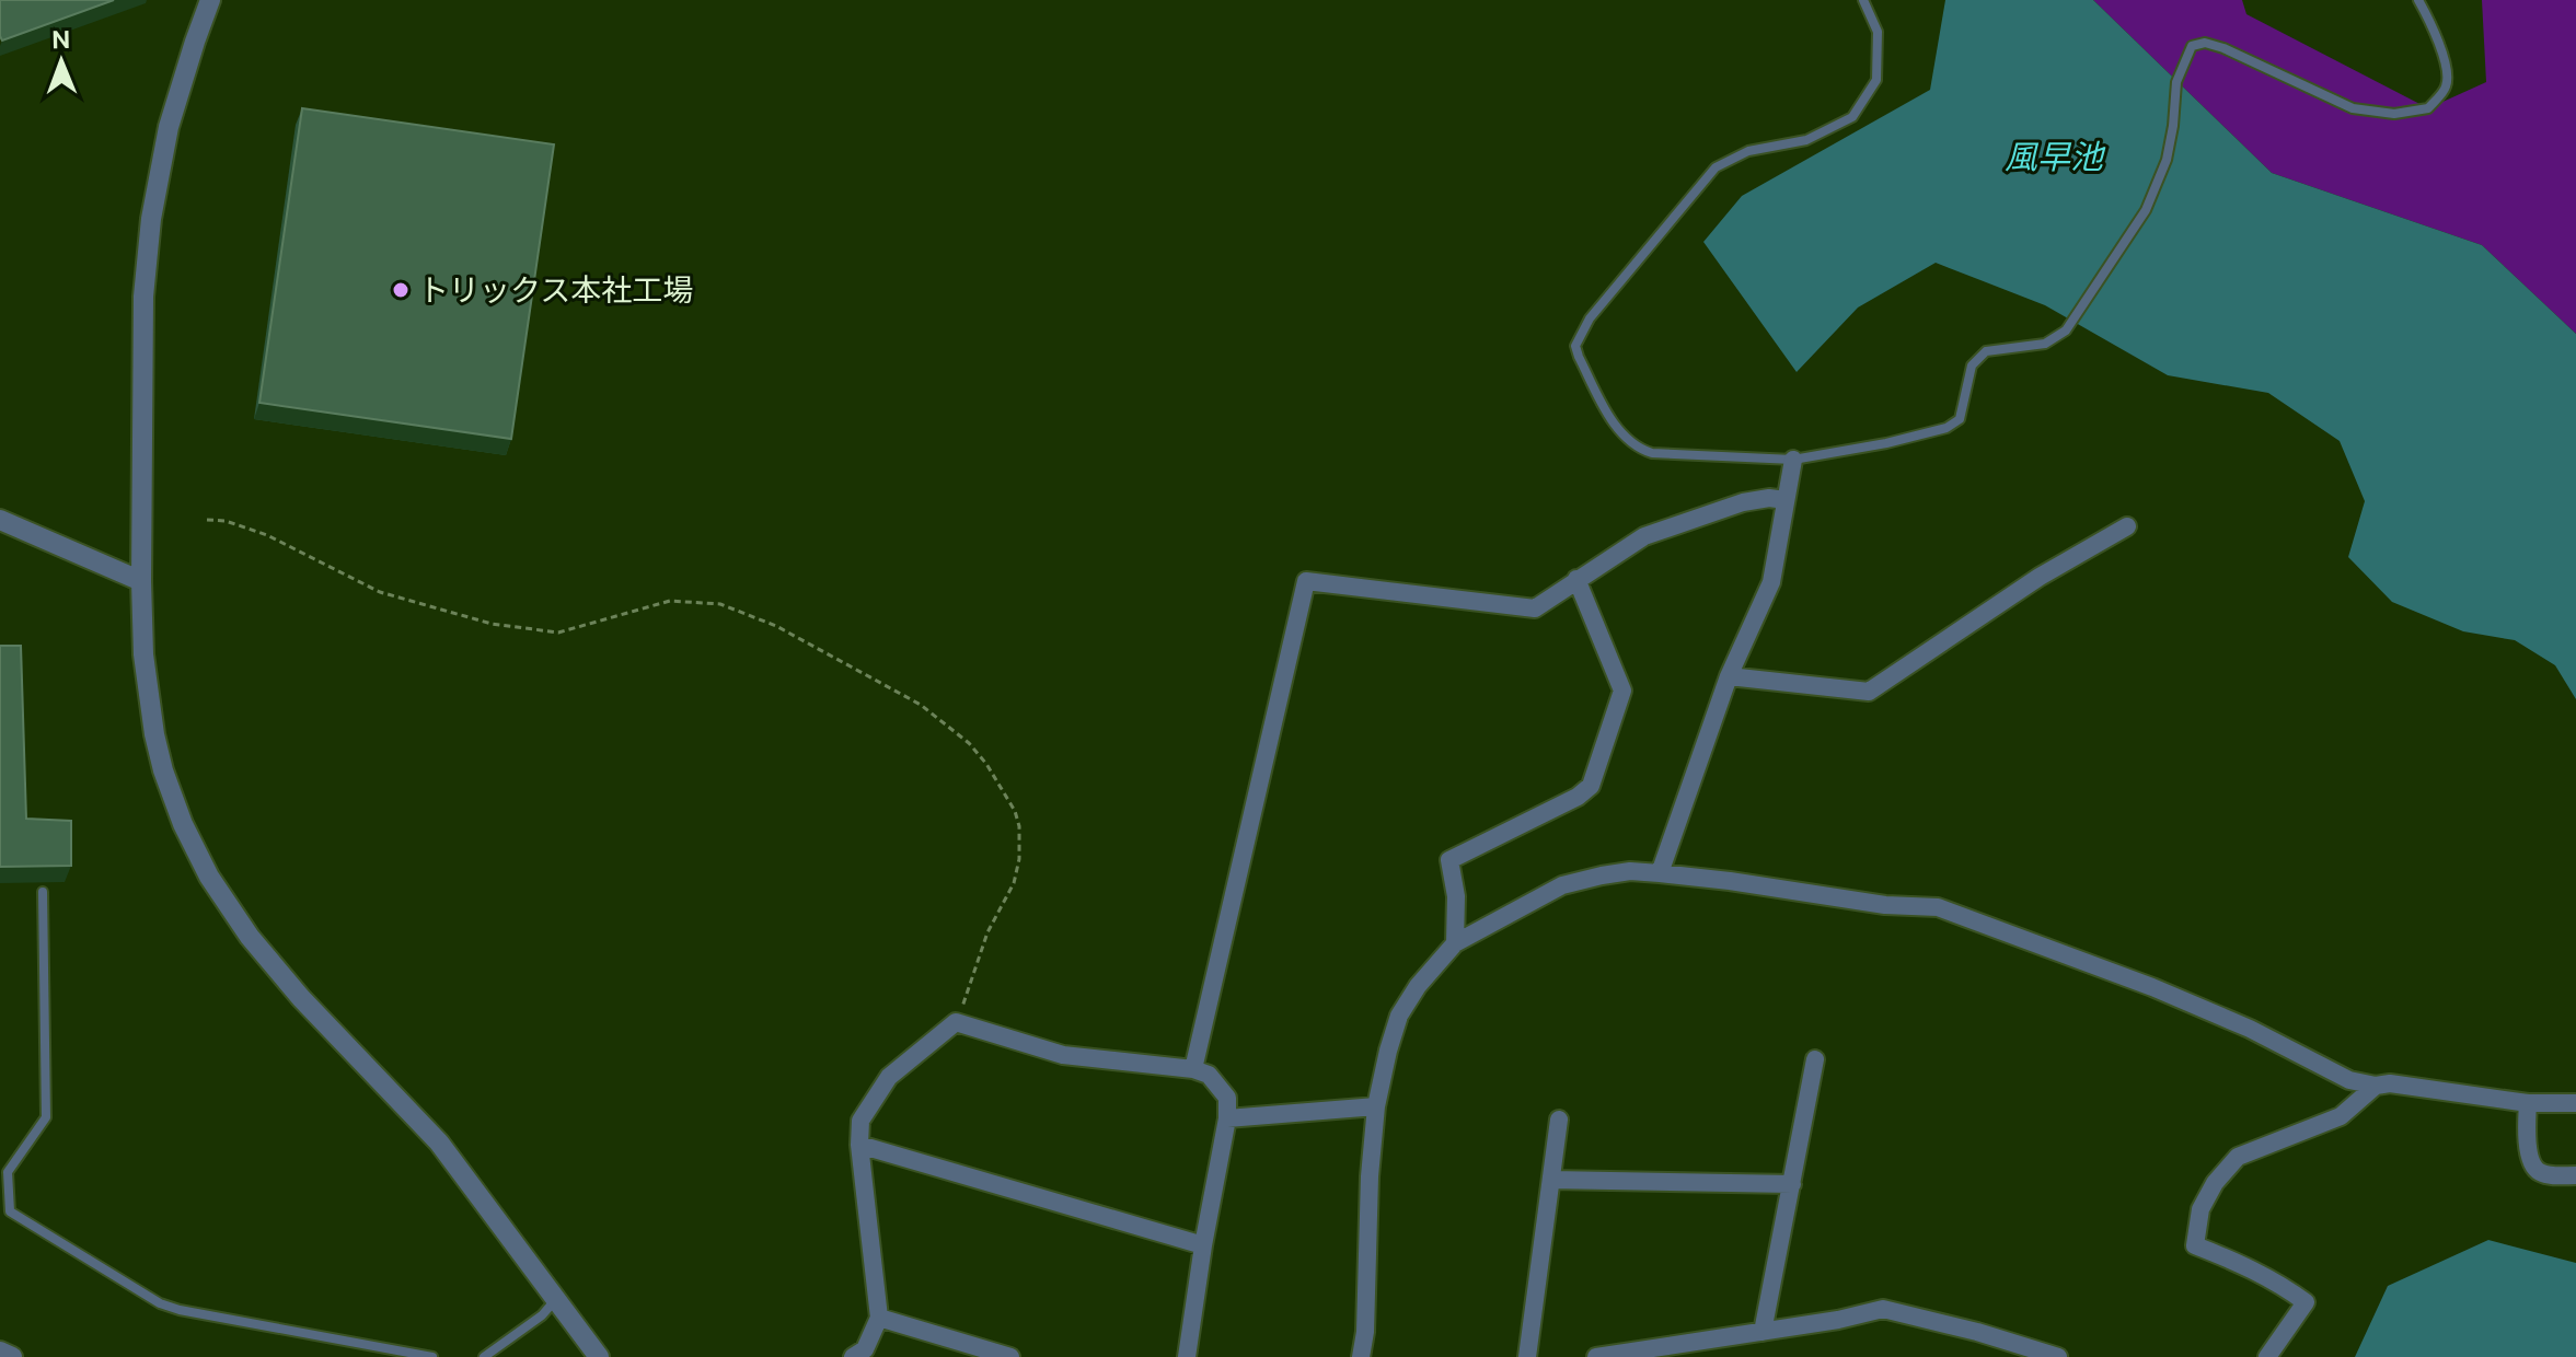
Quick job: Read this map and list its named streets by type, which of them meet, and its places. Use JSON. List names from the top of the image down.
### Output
{
  "water": ["風早池"],
  "places": ["トリックス本社工場"],
  "north": "top"
}
